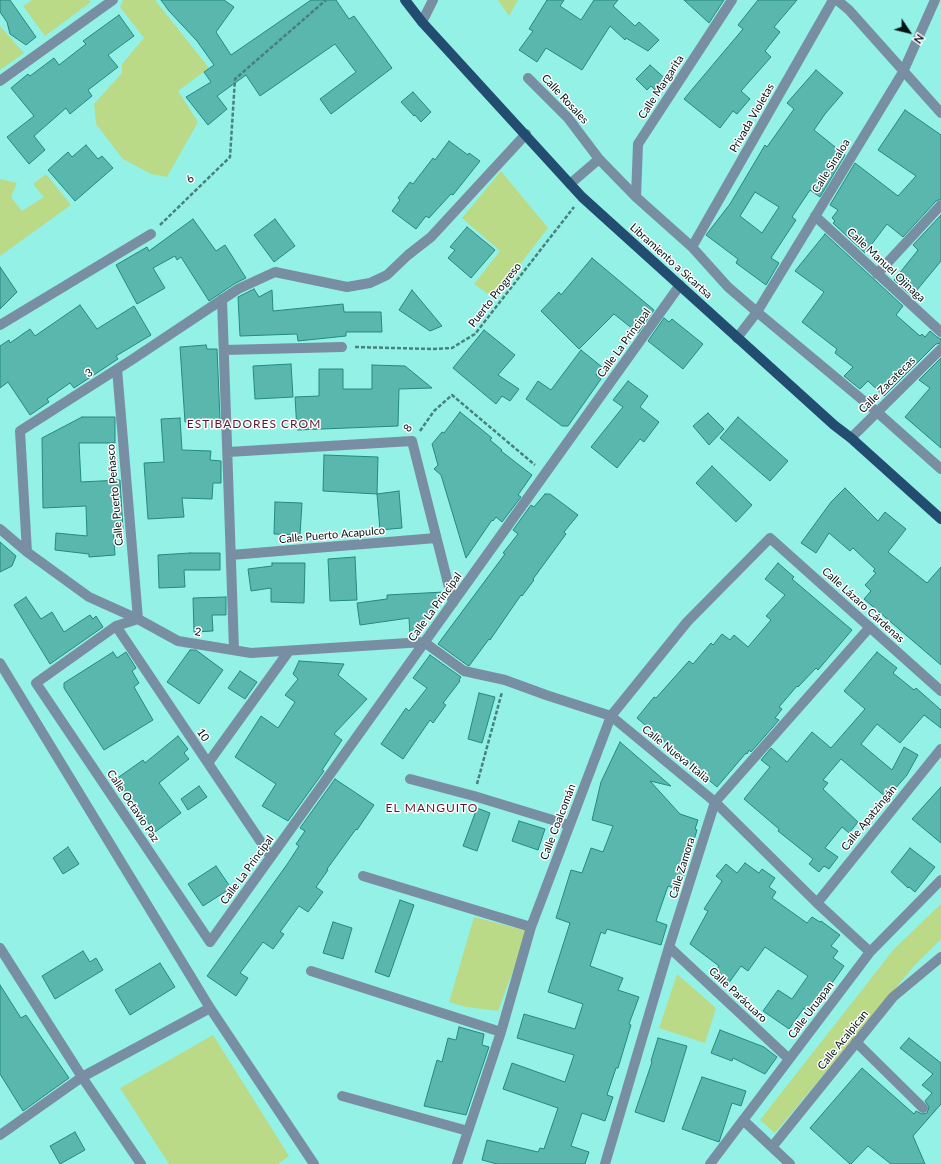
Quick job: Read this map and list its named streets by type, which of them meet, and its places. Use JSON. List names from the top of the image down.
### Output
{
  "streets": {
    "main road": ["Libramiento a Sicartsa"],
    "street": [
      "Calle Margarita",
      "Calle Rosales",
      "Privada Violetas",
      "Calle Sinaloa",
      "Calle Manuel Ojinaga",
      "Calle La Principal",
      "3",
      "Calle Zacatecas",
      "8",
      "Calle Puerto Peñasco",
      "Calle Puerto Acapulco",
      "Calle Lázaro Cárdenas",
      "2",
      "10",
      "Calle Nueva Italia",
      "Calle Octavio Paz",
      "Calle Apatzingán",
      "Calle Coalcomán",
      "Calle Zamora",
      "Calle Parácuaro",
      "Calle Uruapan",
      "Calle Acalpican"
    ],
    "path": ["6", "Puerto Progreso"]
  },
  "crossings": [
    ["Calle Margarita", "Calle Rosales"],
    ["Calle Rosales", "Privada Violetas"],
    ["Calle Rosales", "Calle Sinaloa"],
    ["Calle Rosales", "Calle Zacatecas"],
    ["Calle Sinaloa", "Libramiento a Sicartsa"],
    ["Calle Sinaloa", "Calle Manuel Ojinaga"],
    ["Libramiento a Sicartsa", "Puerto Progreso"],
    ["Libramiento a Sicartsa", "Calle La Principal"],
    ["Libramiento a Sicartsa", "3"],
    ["Libramiento a Sicartsa", "Calle Zacatecas"],
    ["Calle La Principal", "8"],
    ["Calle La Principal", "2"],
    ["Calle La Principal", "10"],
    ["Calle La Principal", "Calle Nueva Italia"],
    ["Calle La Principal", "Calle Octavio Paz"],
    ["3", "Calle Puerto Peñasco"],
    ["3", "2"],
    ["8", "Calle Puerto Acapulco"],
    ["Calle Puerto Peñasco", "2"],
    ["Calle Lázaro Cárdenas", "Calle Coalcomán"],
    ["Calle Lázaro Cárdenas", "Calle Zamora"],
    ["2", "Calle Nueva Italia"],
    ["10", "Calle Octavio Paz"],
    ["Calle Nueva Italia", "Calle Apatzingán"],
    ["Calle Nueva Italia", "Calle Coalcomán"],
    ["Calle Nueva Italia", "Calle Zamora"],
    ["Calle Nueva Italia", "Calle Uruapan"],
    ["Calle Zamora", "Calle Parácuaro"],
    ["Calle Parácuaro", "Calle Uruapan"]
  ],
  "districts": ["ESTIBADORES CROM", "EL MANGUITO"],
  "north": "bottom right"
}
